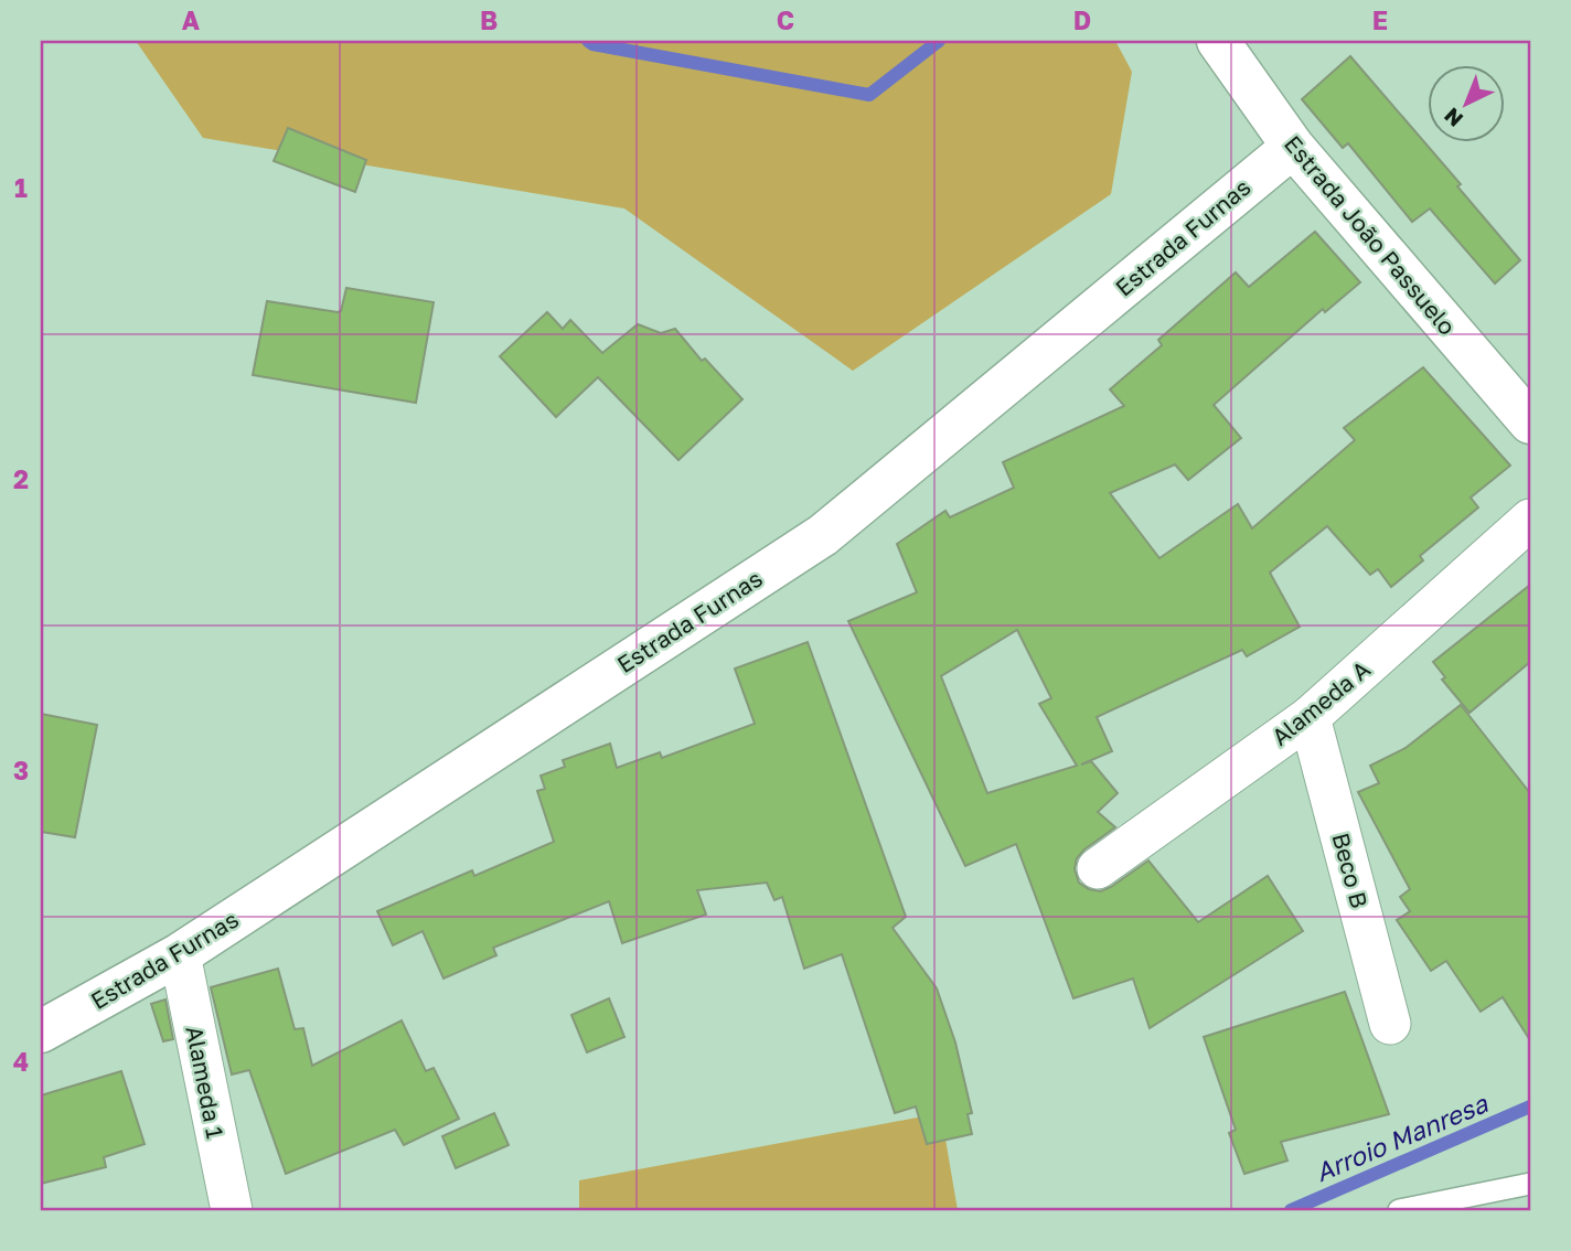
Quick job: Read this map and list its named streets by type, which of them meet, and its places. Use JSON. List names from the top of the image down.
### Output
{
  "streets": {
    "street": [
      "Estrada João Passuelo",
      "Estrada Furnas",
      "Alameda A",
      "Beco B",
      "Alameda 1"
    ]
  },
  "crossings": [
    ["Estrada João Passuelo", "Estrada Furnas"],
    ["Estrada Furnas", "Alameda 1"],
    ["Alameda A", "Beco B"]
  ],
  "water": ["Arroio Manresa"],
  "north": "bottom left",
  "grid": {
    "columns": [
      "A",
      "B",
      "C",
      "D",
      "E"
    ],
    "rows": [
      "1",
      "2",
      "3",
      "4"
    ]
  }
}
